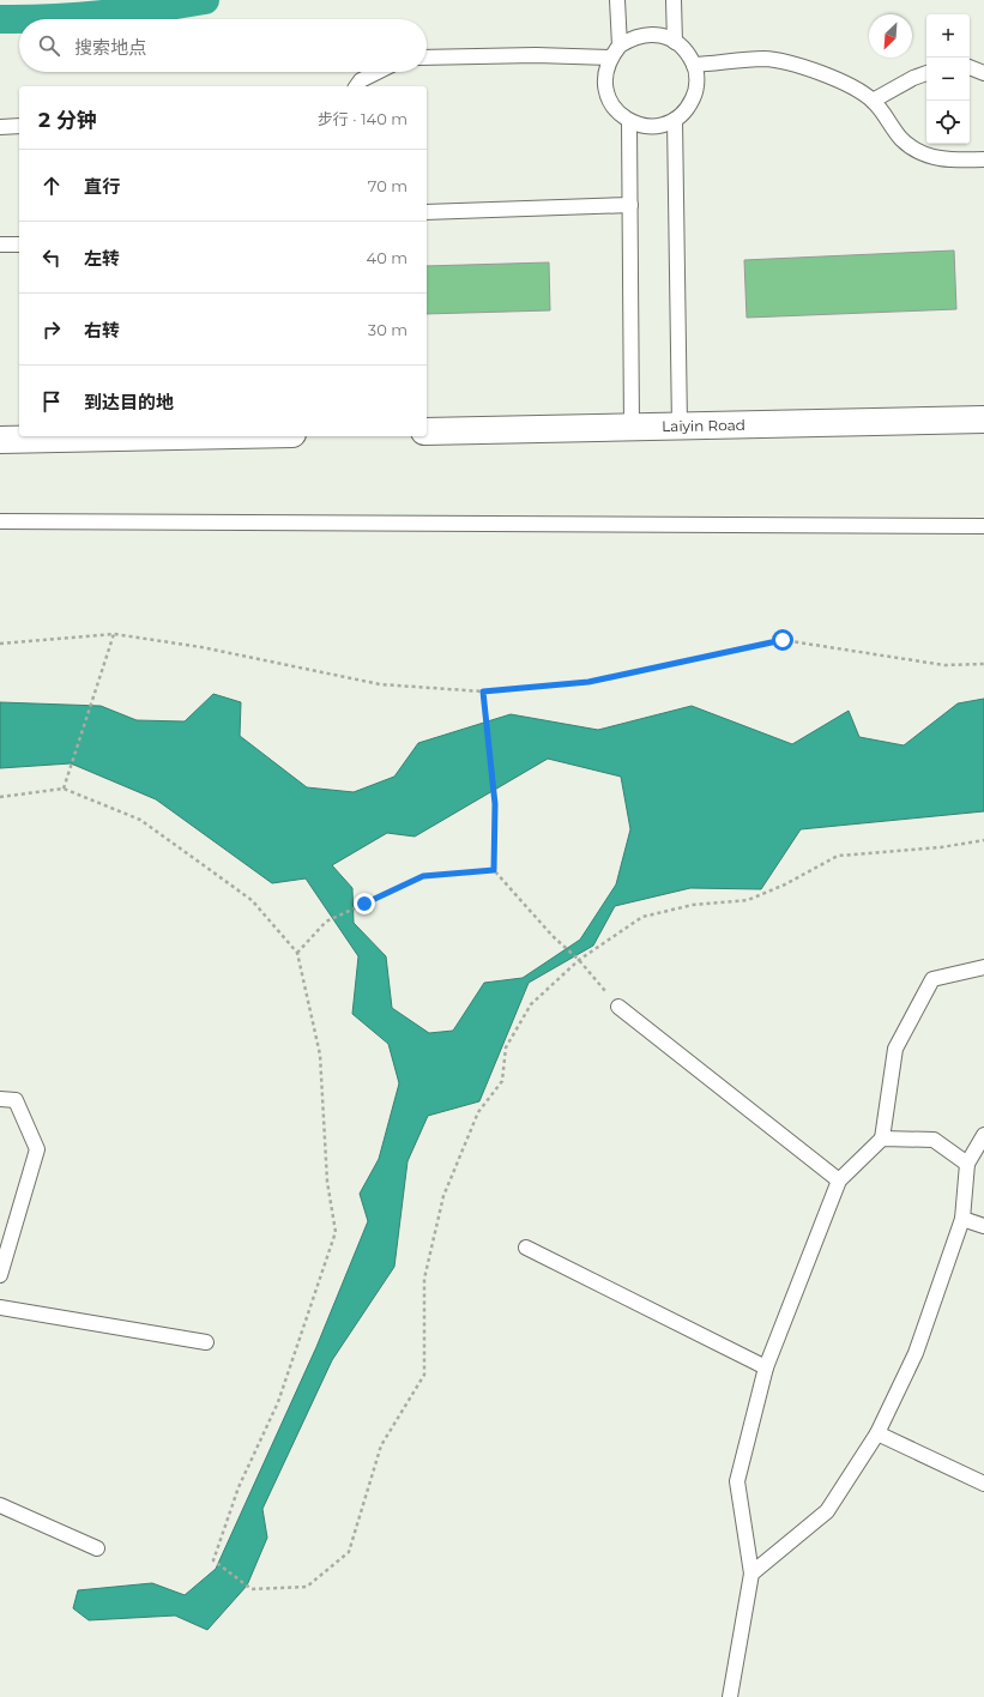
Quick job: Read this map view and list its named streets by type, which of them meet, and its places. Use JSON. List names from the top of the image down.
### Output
{
  "streets": {
    "street": ["Laiyin Road"]
  },
  "north": "bottom left",
  "page": {
    "map_buttons": ["+", "−"],
    "search": "搜索地点",
    "heading": ["2 分钟", "步行 · 140 m"],
    "list": [
      ["直行", "70 m"],
      ["左转", "40 m"],
      ["右转", "30 m"],
      "到达目的地"
    ]
  }
}
